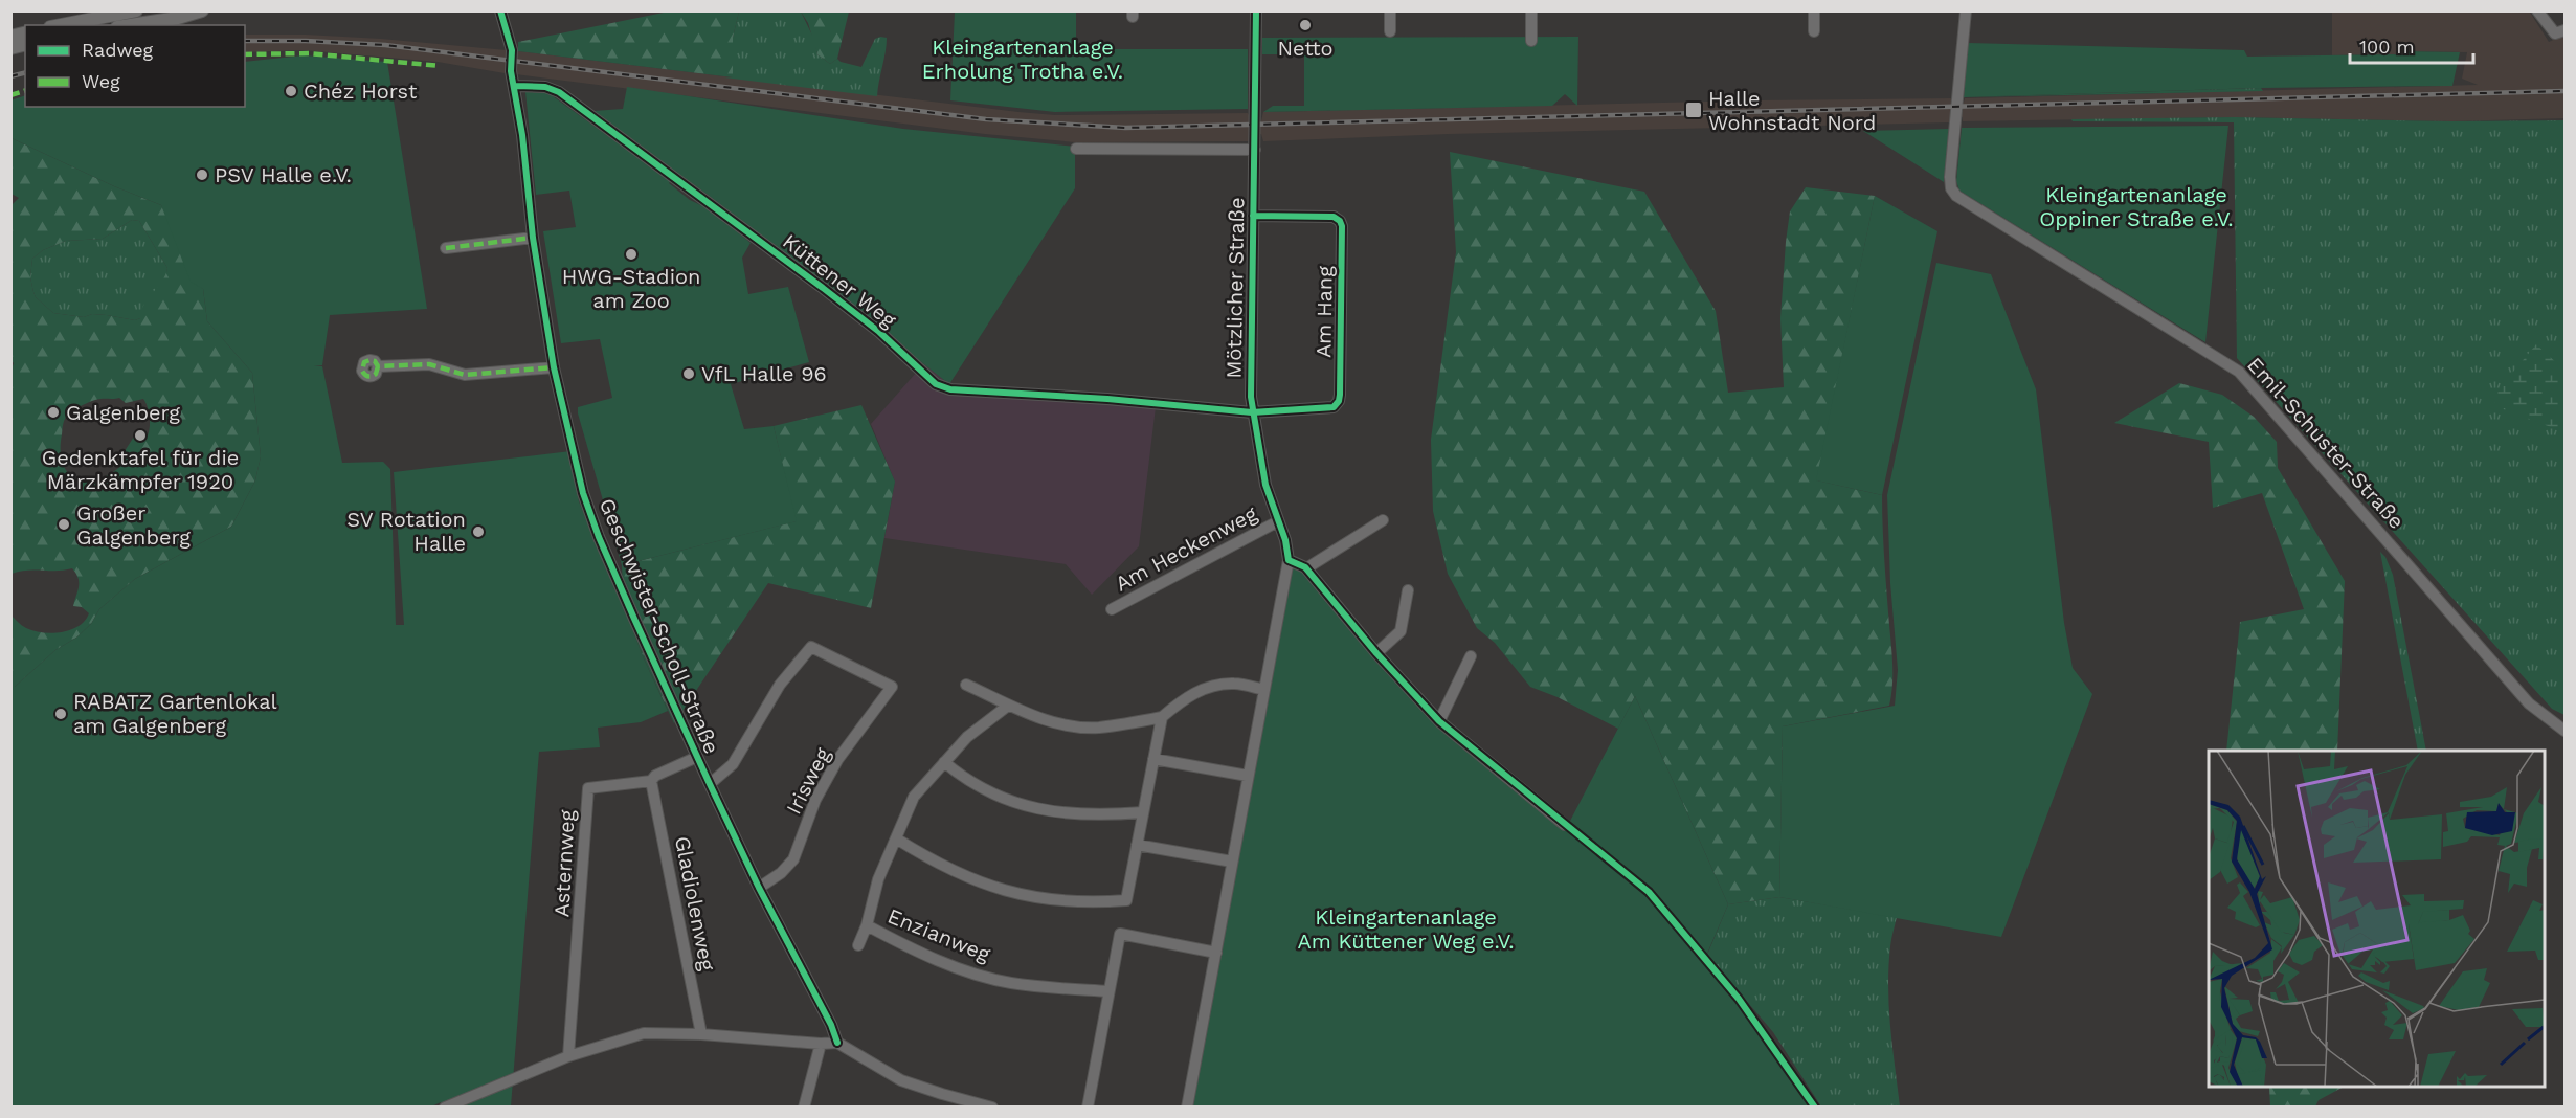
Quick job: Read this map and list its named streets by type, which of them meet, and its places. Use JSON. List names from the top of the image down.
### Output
{
  "streets": {
    "street": [
      "Küttener Weg",
      "Mötzlicher Straße",
      "Am Hang",
      "Emil-Schuster-Straße",
      "Am Heckenweg",
      "Geschwister-Scholl-Straße",
      "Irisweg",
      "Asternweg",
      "Gladiolenweg",
      "Enzianweg"
    ]
  },
  "crossings": [
    ["Küttener Weg", "Mötzlicher Straße"],
    ["Küttener Weg", "Am Hang"],
    ["Küttener Weg", "Geschwister-Scholl-Straße"],
    ["Mötzlicher Straße", "Am Hang"],
    ["Mötzlicher Straße", "Am Heckenweg"],
    ["Geschwister-Scholl-Straße", "Irisweg"],
    ["Geschwister-Scholl-Straße", "Asternweg"],
    ["Asternweg", "Gladiolenweg"]
  ],
  "parks": ["Kleingartenanlage Erholung Trotha e.V.", "Kleingartenanlage Oppiner Straße e.V.", "Kleingartenanlage Am Küttener Weg e.V."],
  "places": {
    "other": [
      "Netto",
      "Chéz Horst",
      "PSV Halle e.V.",
      "HWG-Stadion am Zoo",
      "VfL Halle 96",
      "Galgenberg",
      "Gedenktafel für die Märzkämpfer 1920",
      "Großer Galgenberg",
      "SV Rotation Halle",
      "RABATZ Gartenlokal am Galgenberg"
    ],
    "transit": ["Halle Wohnstadt Nord"]
  },
  "legend": ["Radweg", "Weg"],
  "scale_bar": "100 m"
}
